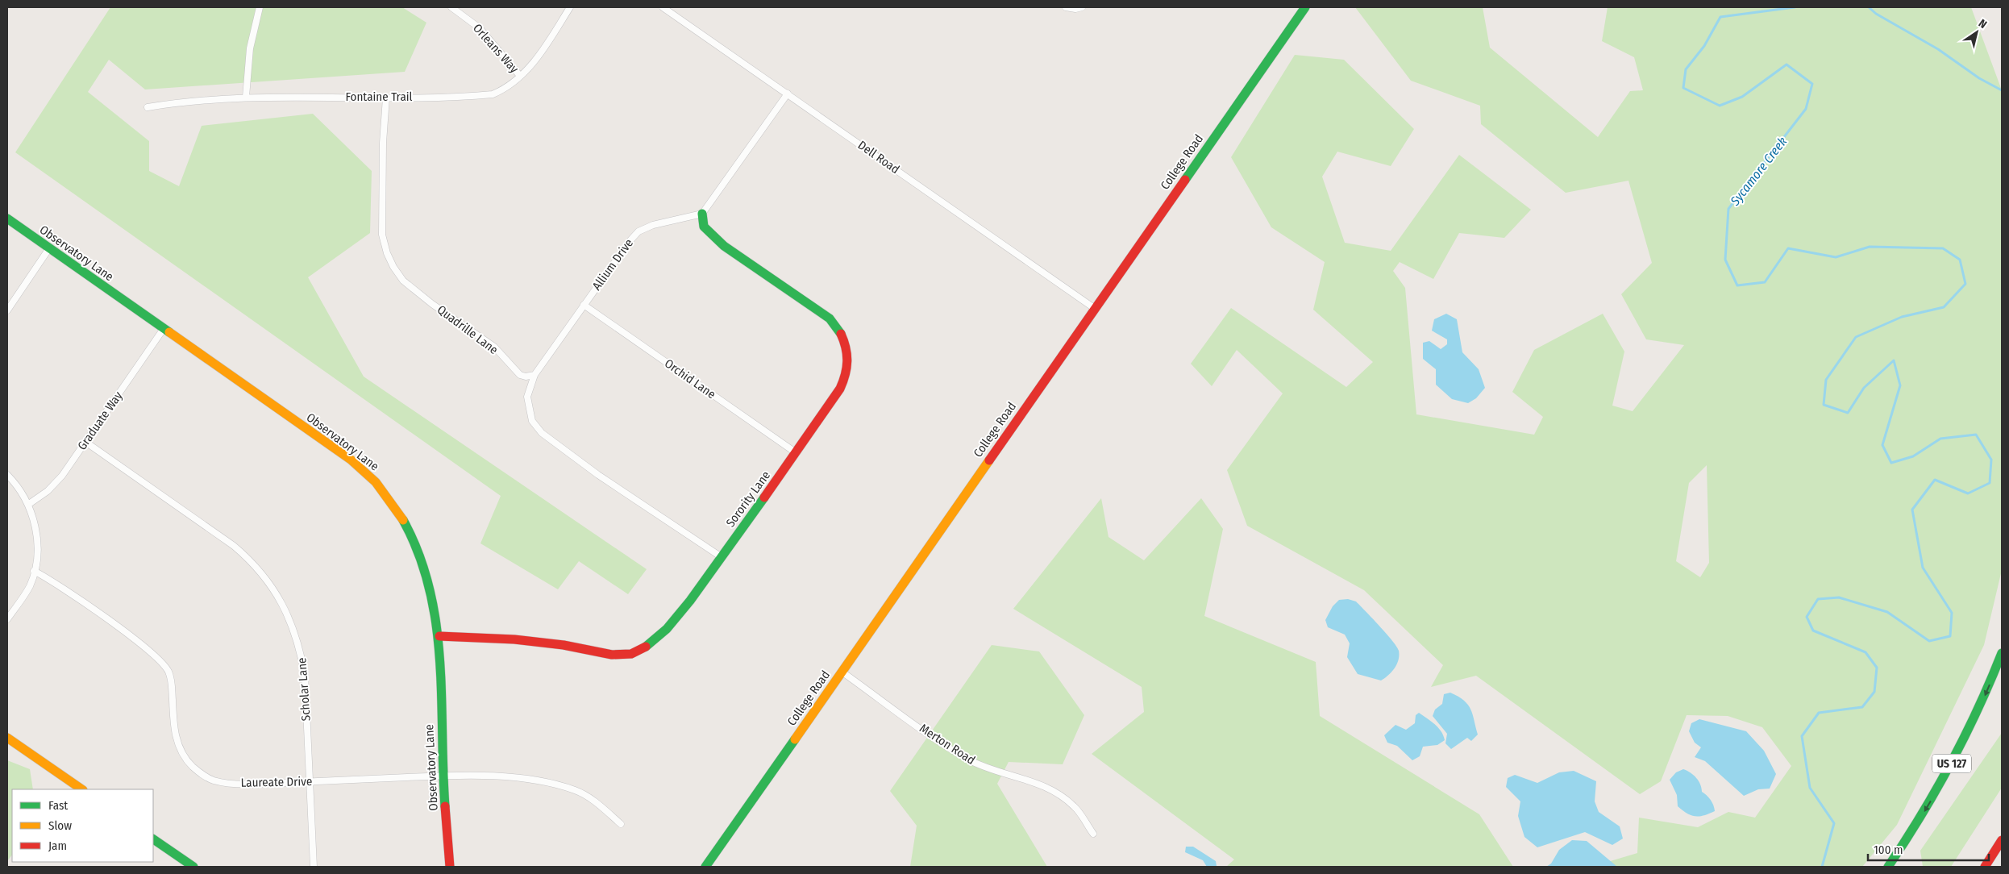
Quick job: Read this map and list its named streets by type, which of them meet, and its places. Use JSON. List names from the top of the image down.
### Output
{
  "streets": {
    "main road": [
      "College Road",
      "Observatory Lane",
      "Sorority Lane",
      "US 127"
    ],
    "street": [
      "Orleans Way",
      "Fontaine Trail",
      "Dell Road",
      "Allium Drive",
      "Quadrille Lane",
      "Orchid Lane",
      "Graduate Way",
      "Scholar Lane",
      "Merton Road",
      "Laureate Drive"
    ]
  },
  "crossings": [
    ["Orleans Way", "Fontaine Trail"],
    ["Fontaine Trail", "Quadrille Lane"],
    ["Dell Road", "College Road"],
    ["College Road", "Merton Road"],
    ["Observatory Lane", "Graduate Way"],
    ["Observatory Lane", "Sorority Lane"],
    ["Observatory Lane", "Laureate Drive"],
    ["Allium Drive", "Quadrille Lane"],
    ["Allium Drive", "Orchid Lane"],
    ["Allium Drive", "Sorority Lane"],
    ["Orchid Lane", "Sorority Lane"],
    ["Graduate Way", "Scholar Lane"],
    ["Scholar Lane", "Laureate Drive"]
  ],
  "water": ["Sycamore Creek"],
  "legend": ["Fast", "Slow", "Jam"],
  "scale_bar": "100 m",
  "north": "top right"
}
